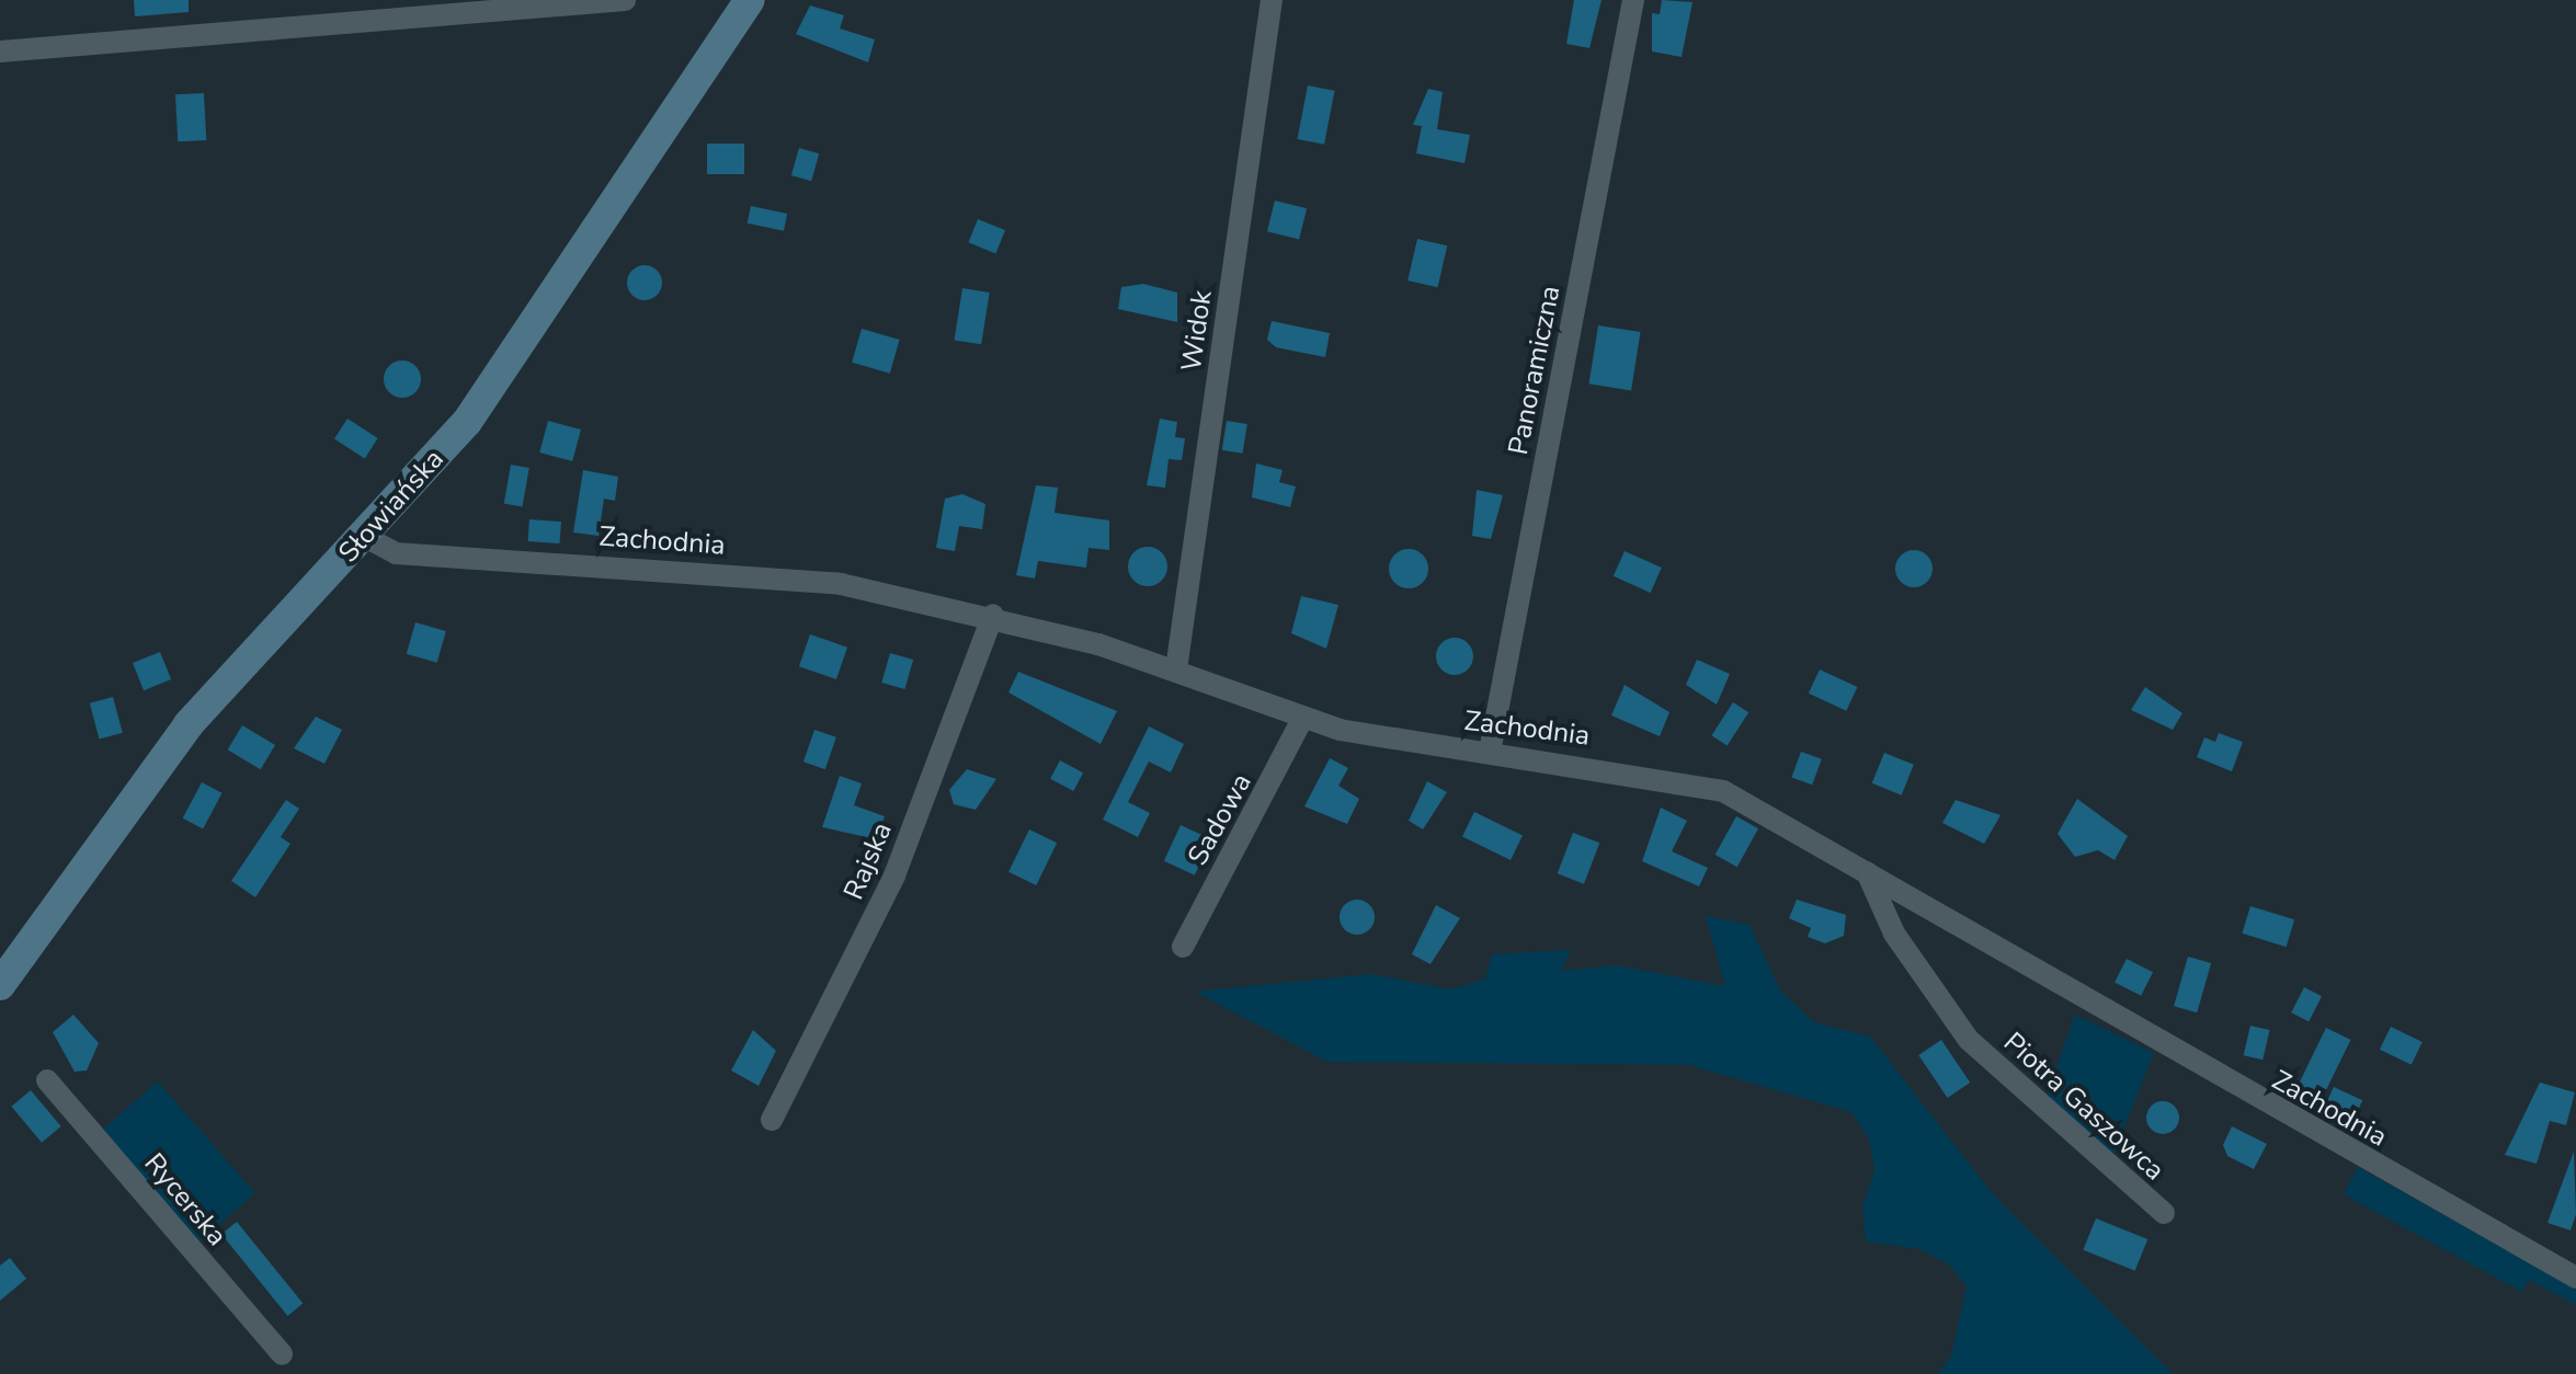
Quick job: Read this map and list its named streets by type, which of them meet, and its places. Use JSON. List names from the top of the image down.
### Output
{
  "streets": {
    "street": [
      "Widok",
      "Panoramiczna",
      "Słowiańska",
      "Zachodnia",
      "Sadowa",
      "Rajska",
      "Piotra Gaszowca",
      "Rycerska"
    ]
  },
  "crossings": [
    ["Widok", "Zachodnia"],
    ["Panoramiczna", "Zachodnia"],
    ["Słowiańska", "Zachodnia"],
    ["Zachodnia", "Sadowa"],
    ["Zachodnia", "Rajska"],
    ["Zachodnia", "Piotra Gaszowca"]
  ]
}
